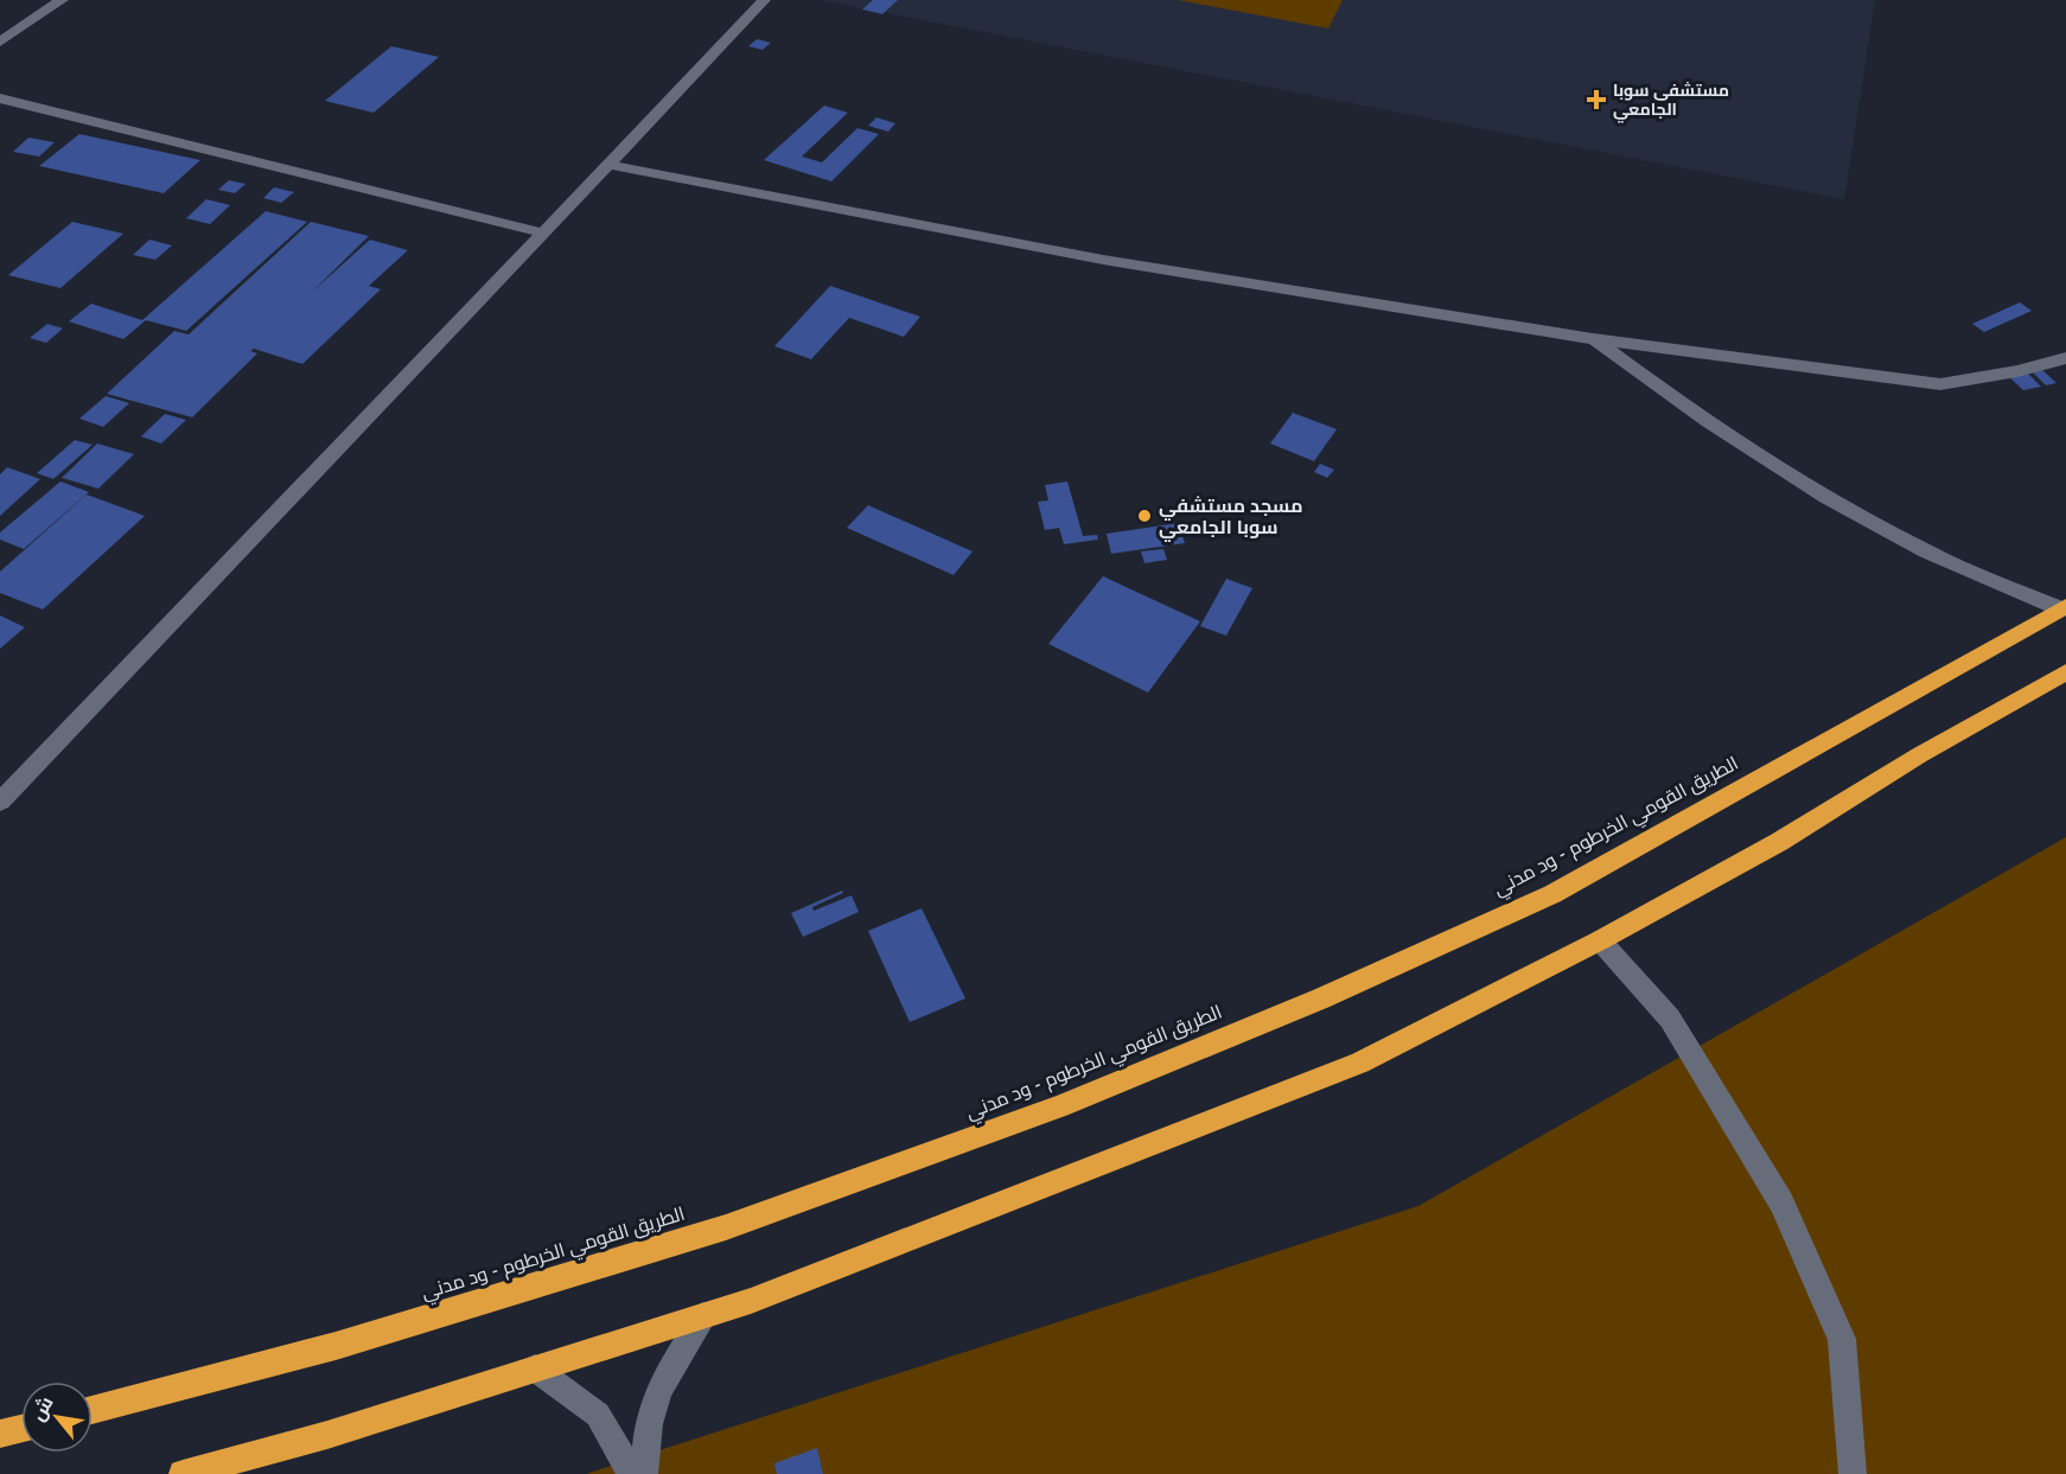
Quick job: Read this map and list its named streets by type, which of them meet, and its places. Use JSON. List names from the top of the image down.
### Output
{
  "streets": {
    "highway": ["الطريق القومي الخرطوم - ود مدني"]
  },
  "places": {
    "health": ["مستشفى سوبا الجامعي"],
    "other": ["مسجد مستشفي سوبا الجامعي"]
  },
  "north": "top left"
}
